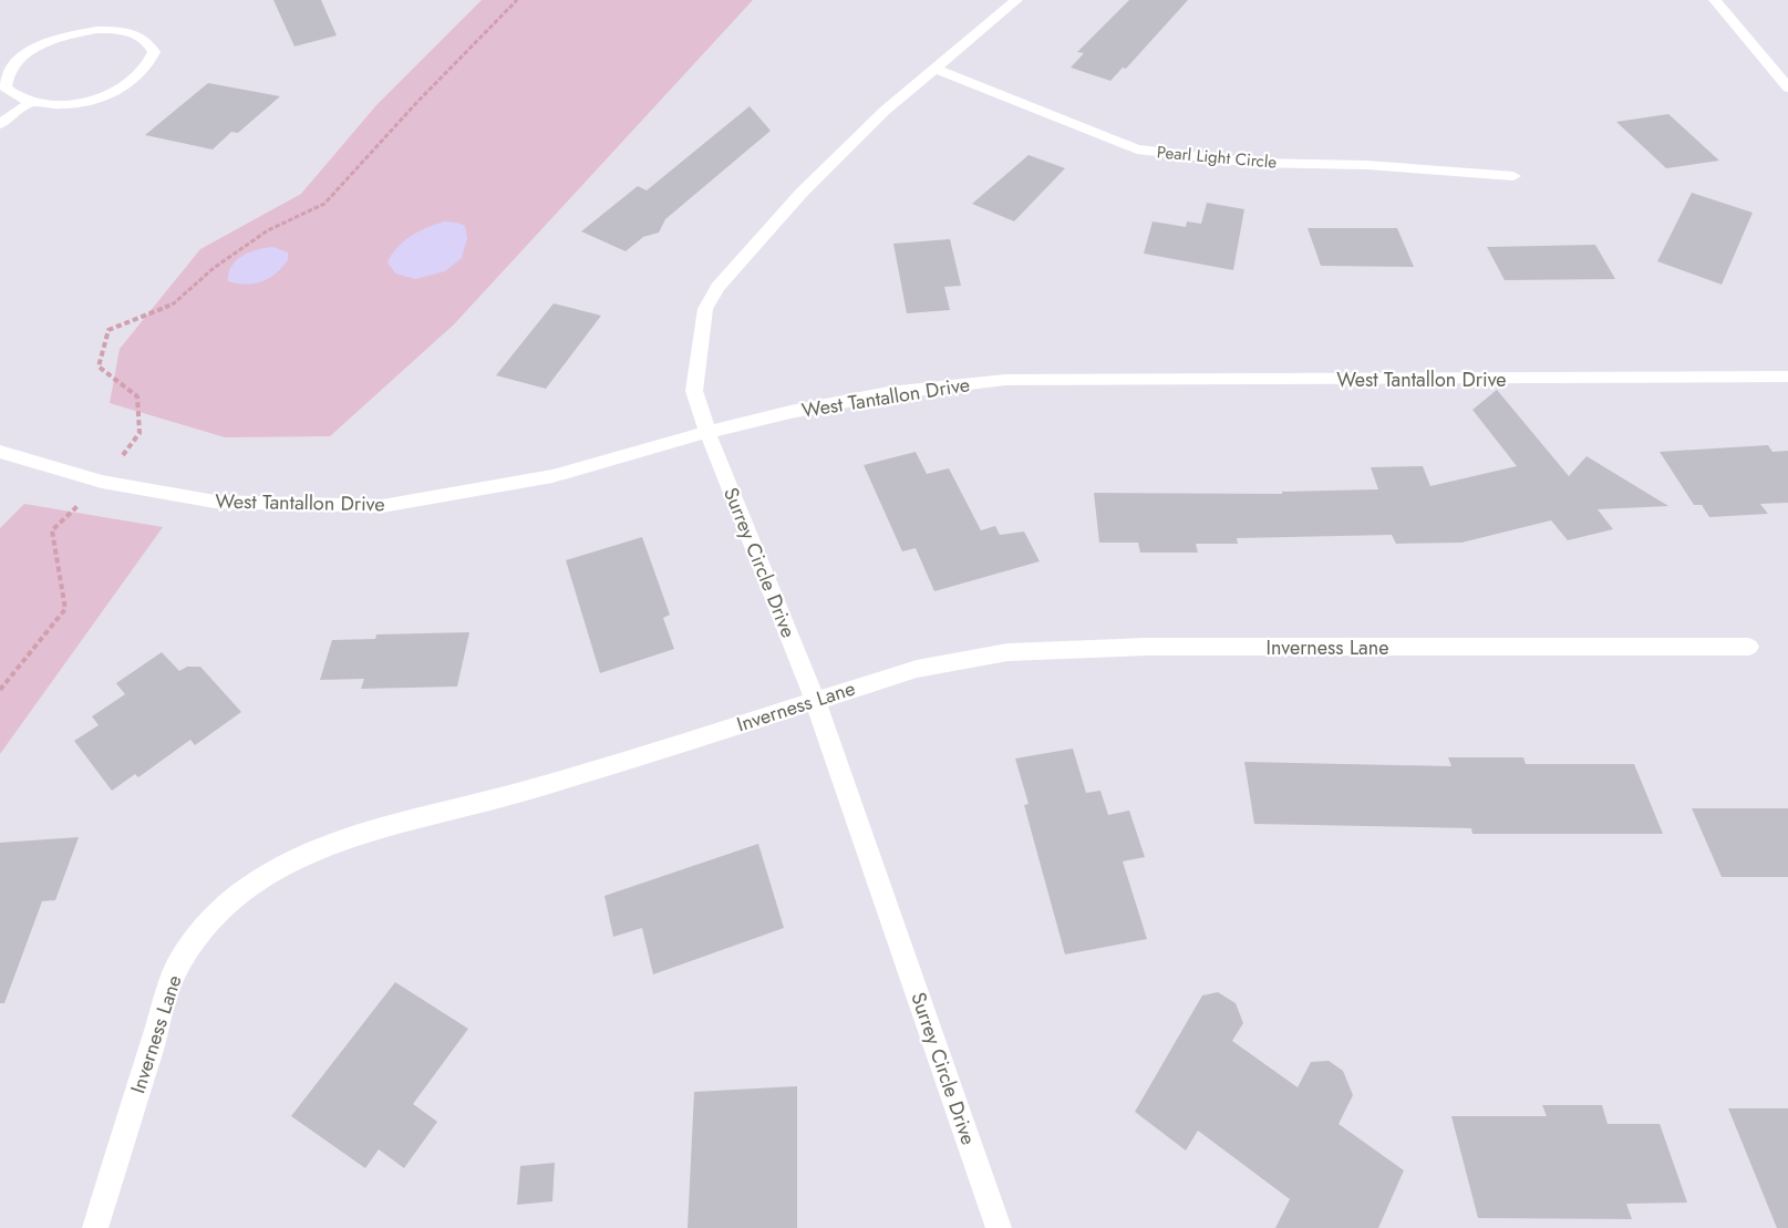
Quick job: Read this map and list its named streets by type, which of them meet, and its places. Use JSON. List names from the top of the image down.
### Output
{
  "streets": {
    "street": [
      "Pearl Light Circle",
      "West Tantallon Drive",
      "Surrey Circle Drive",
      "Inverness Lane"
    ]
  },
  "crossings": [
    ["Pearl Light Circle", "Surrey Circle Drive"],
    ["West Tantallon Drive", "Surrey Circle Drive"],
    ["Surrey Circle Drive", "Inverness Lane"]
  ]
}
